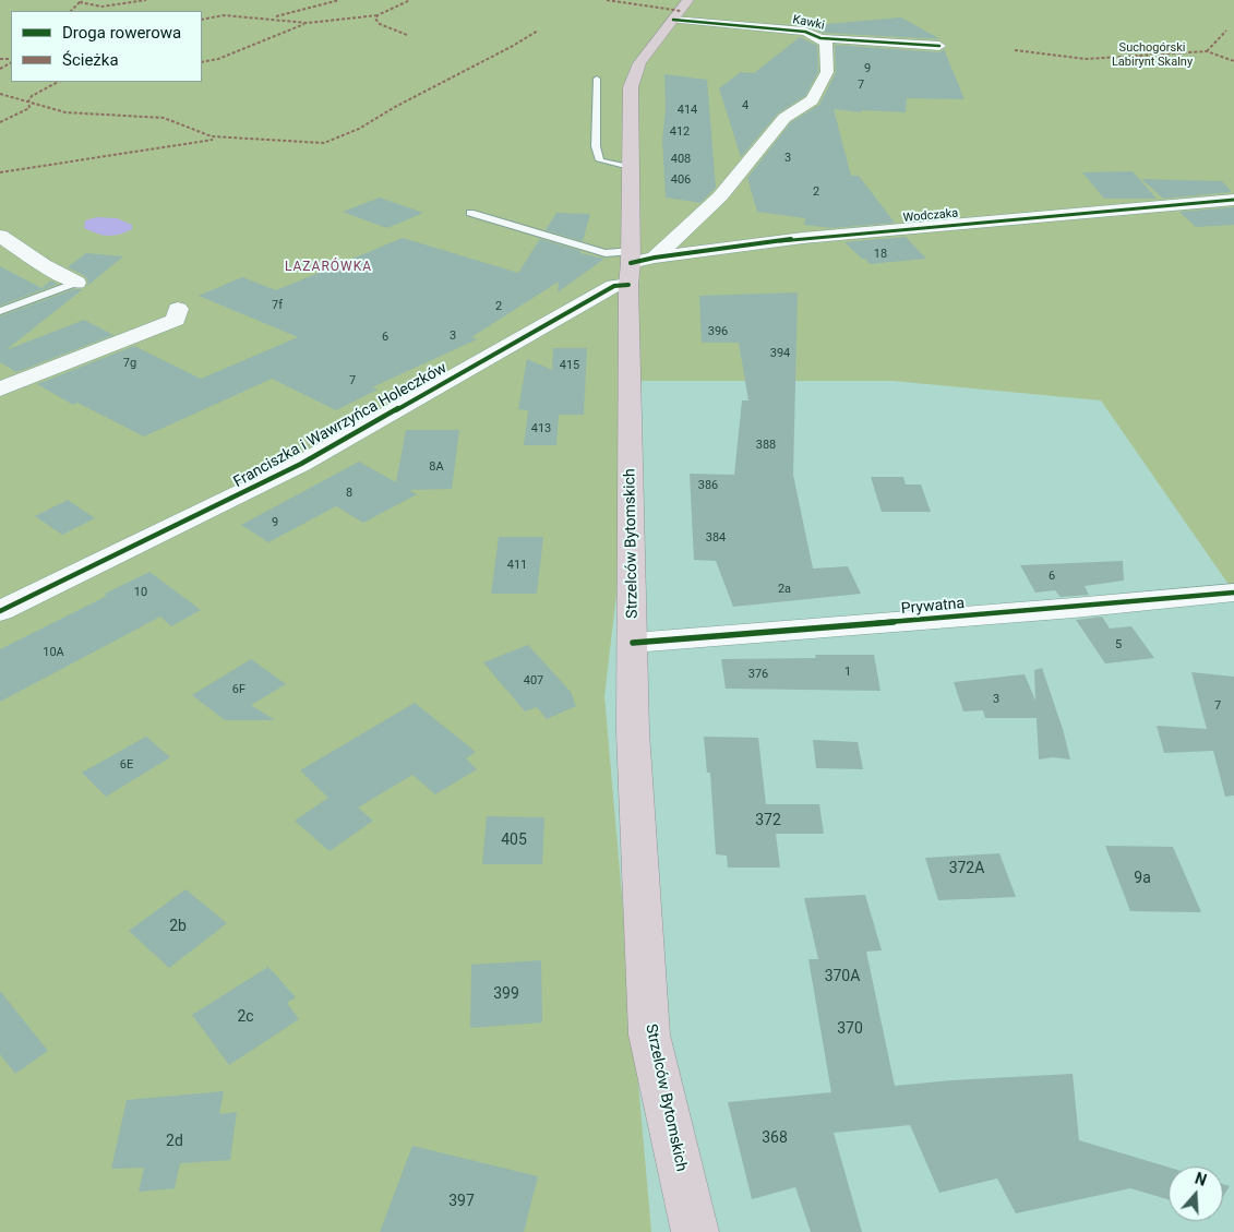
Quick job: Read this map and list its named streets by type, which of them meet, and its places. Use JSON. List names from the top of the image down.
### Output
{
  "streets": {
    "highway": ["Strzelców Bytomskich"],
    "street": [
      "Kawki",
      "Wodczaka",
      "Franciszka i Wawrzyńca Holeczków",
      "Prywatna"
    ]
  },
  "crossings": [
    ["Kawki", "Wodczaka"],
    ["Kawki", "Franciszka i Wawrzyńca Holeczków"],
    ["Kawki", "Strzelców Bytomskich"],
    ["Wodczaka", "Franciszka i Wawrzyńca Holeczków"],
    ["Wodczaka", "Strzelców Bytomskich"],
    ["Franciszka i Wawrzyńca Holeczków", "Strzelców Bytomskich"],
    ["Strzelców Bytomskich", "Prywatna"]
  ],
  "districts": ["LAZARÓWKA"],
  "parks": ["Suchogórski Labirynt Skalny"],
  "house_numbers": [
    "9",
    "7",
    "4",
    "414",
    "412",
    "3",
    "408",
    "406",
    "2",
    "18",
    "7f",
    "2",
    "396",
    "3",
    "6",
    "394",
    "7g",
    "415",
    "7",
    "413",
    "388",
    "8A",
    "386",
    "8",
    "9",
    "384",
    "411",
    "6",
    "2a",
    "10",
    "5",
    "10A",
    "1",
    "376",
    "407",
    "6F",
    "3",
    "7",
    "6E",
    "372",
    "405",
    "372A",
    "9a",
    "2b",
    "370A",
    "399",
    "2c",
    "370",
    "368",
    "2d",
    "397"
  ],
  "legend": ["Droga rowerowa", "Ścieżka"],
  "north": "top"
}
